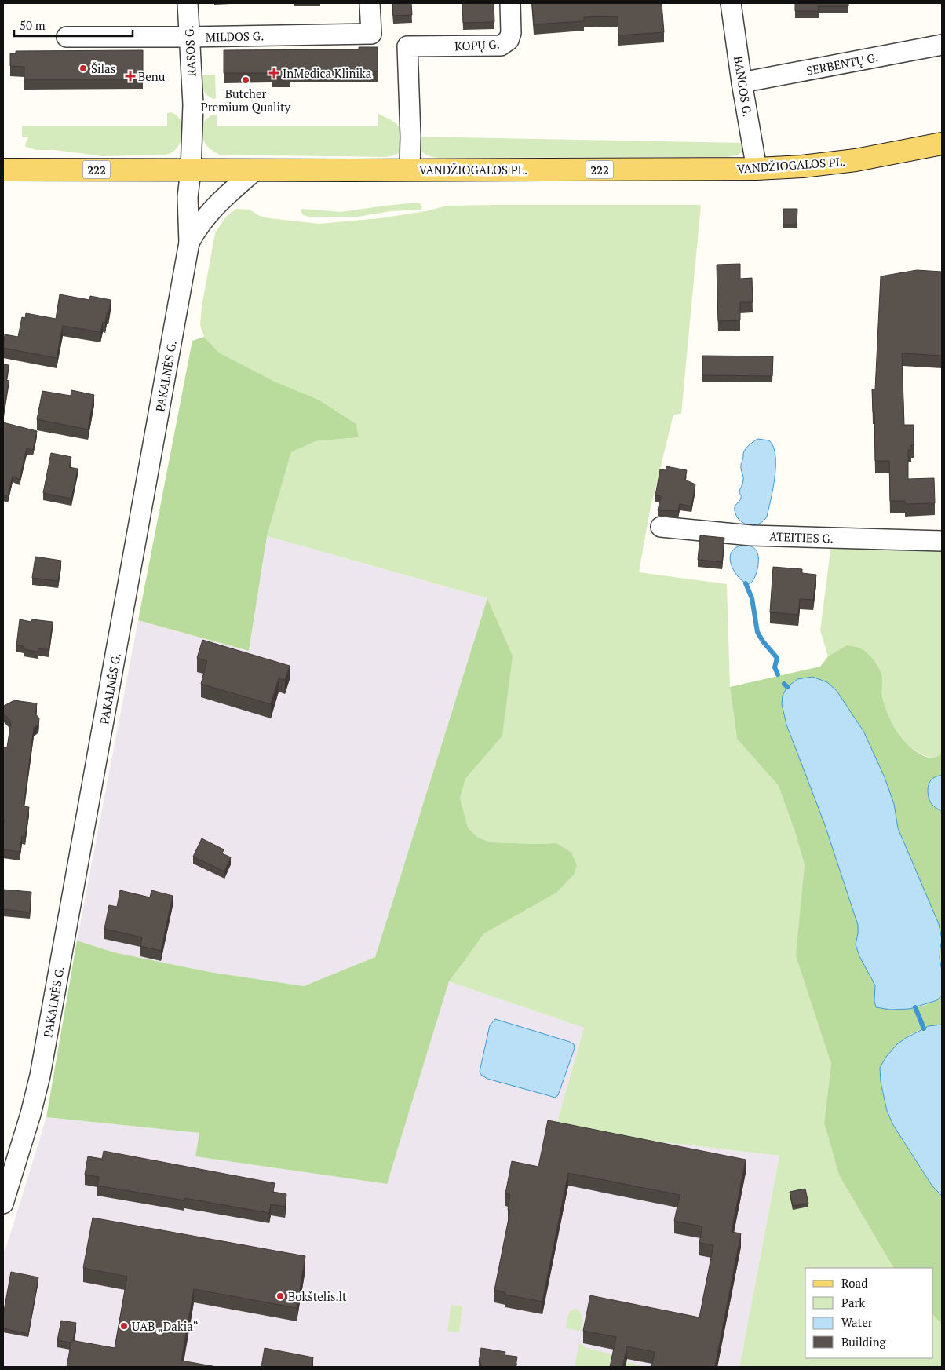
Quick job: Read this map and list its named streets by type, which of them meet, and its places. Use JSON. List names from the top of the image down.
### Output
{
  "streets": {
    "main road": ["VANDŽIOGALOS PL.", "222"],
    "street": [
      "MILDOS G.",
      "KOPŲ G.",
      "RASOS G.",
      "SERBENTŲ G.",
      "BANGOS G.",
      "PAKALNĖS G.",
      "ATEITIES G."
    ]
  },
  "crossings": [
    ["MILDOS G.", "RASOS G."],
    ["KOPŲ G.", "VANDŽIOGALOS PL."],
    ["RASOS G.", "VANDŽIOGALOS PL."],
    ["RASOS G.", "PAKALNĖS G."],
    ["SERBENTŲ G.", "BANGOS G."],
    ["BANGOS G.", "VANDŽIOGALOS PL."],
    ["VANDŽIOGALOS PL.", "PAKALNĖS G."]
  ],
  "places": {
    "other": [
      "Šilas",
      "Butcher Premium Quality",
      "Bokštelis.lt",
      "UAB „Dakia“"
    ],
    "health": ["InMedica Klinika", "Benu"]
  },
  "legend": [
    "Road",
    "Park",
    "Water",
    "Building"
  ],
  "scale_bar": "50 m"
}
